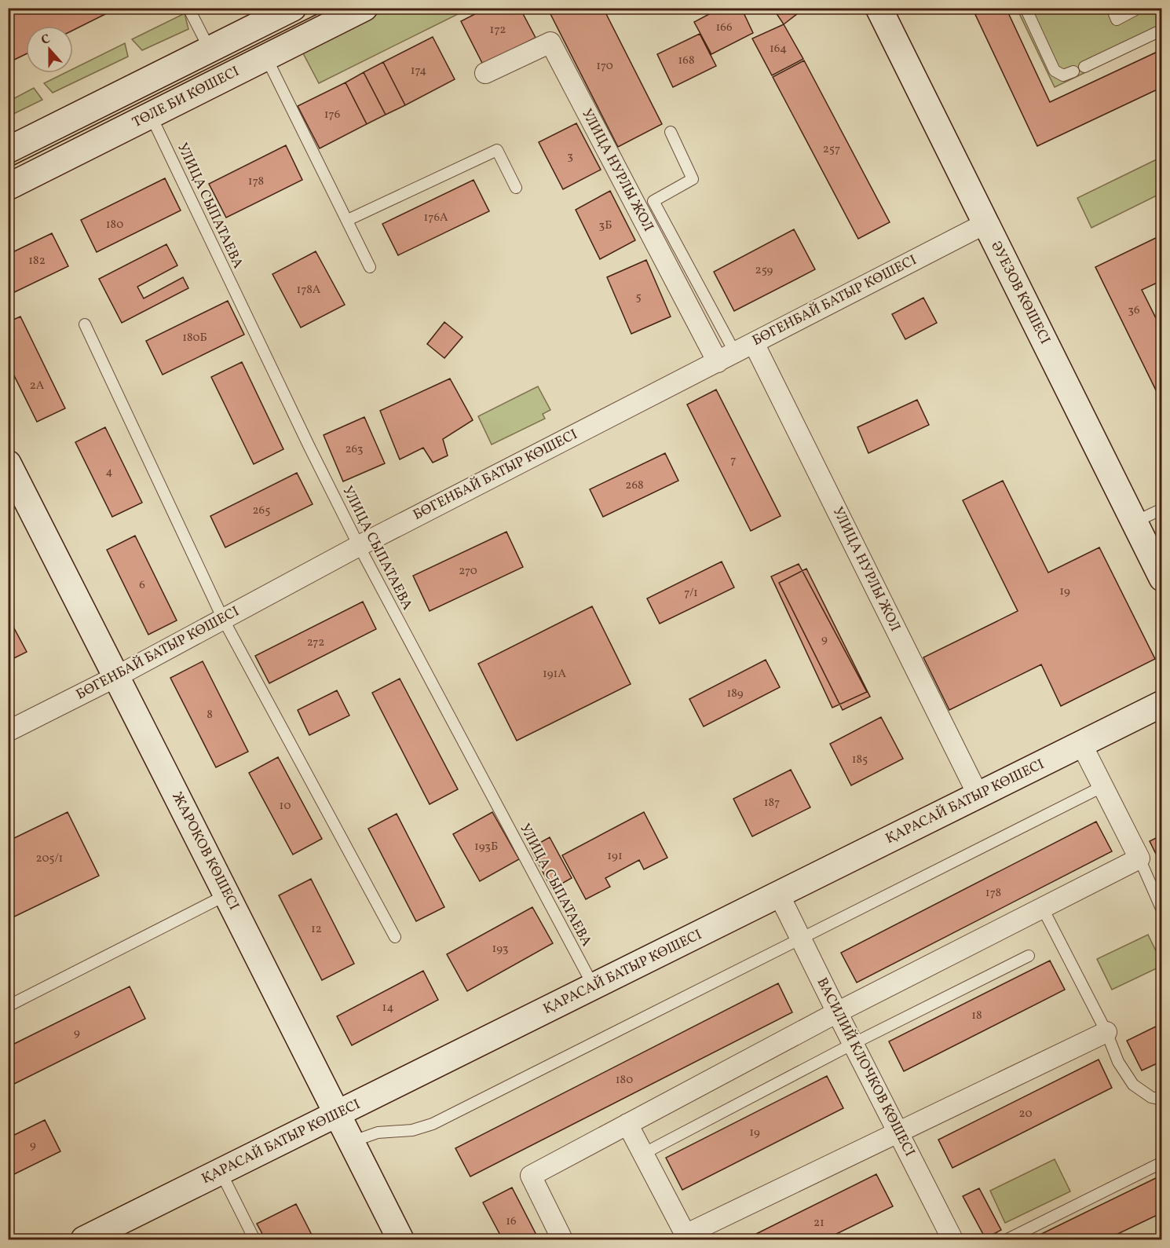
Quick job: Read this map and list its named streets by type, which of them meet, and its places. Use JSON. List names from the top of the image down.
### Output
{
  "streets": {
    "street": [
      "ТӨЛЕ БИ КӨШЕСІ",
      "УЛИЦА НУРЛЫ ЖОЛ",
      "ӘУЕЗОВ КӨШЕСІ",
      "БӨГЕНБАЙ БАТЫР КӨШЕСІ",
      "ҚАРАСАЙ БАТЫР КӨШЕСІ",
      "ЖАРОКОВ КӨШЕСІ",
      "ВАСИЛИЙ КЛОЧКОВ КӨШЕСІ"
    ],
    "lane": ["УЛИЦА СЫПАТАЕВА"]
  },
  "crossings": [
    ["ТӨЛЕ БИ КӨШЕСІ", "УЛИЦА СЫПАТАЕВА"],
    ["УЛИЦА НУРЛЫ ЖОЛ", "БӨГЕНБАЙ БАТЫР КӨШЕСІ"],
    ["УЛИЦА НУРЛЫ ЖОЛ", "ҚАРАСАЙ БАТЫР КӨШЕСІ"],
    ["УЛИЦА СЫПАТАЕВА", "БӨГЕНБАЙ БАТЫР КӨШЕСІ"],
    ["УЛИЦА СЫПАТАЕВА", "ҚАРАСАЙ БАТЫР КӨШЕСІ"],
    ["ӘУЕЗОВ КӨШЕСІ", "БӨГЕНБАЙ БАТЫР КӨШЕСІ"],
    ["БӨГЕНБАЙ БАТЫР КӨШЕСІ", "ЖАРОКОВ КӨШЕСІ"],
    ["ҚАРАСАЙ БАТЫР КӨШЕСІ", "ЖАРОКОВ КӨШЕСІ"],
    ["ҚАРАСАЙ БАТЫР КӨШЕСІ", "ВАСИЛИЙ КЛОЧКОВ КӨШЕСІ"]
  ],
  "house_numbers": [
    "166",
    "172",
    "164",
    "168",
    "170",
    "174",
    "176",
    "257",
    "3",
    "178",
    "176А",
    "180",
    "3Б",
    "182",
    "259",
    "178А",
    "5",
    "36",
    "180Б",
    "2А",
    "263",
    "7",
    "4",
    "268",
    "265",
    "270",
    "6",
    "19",
    "7/1",
    "9",
    "272",
    "191А",
    "189",
    "8",
    "185",
    "187",
    "10",
    "193Б",
    "191",
    "205/1",
    "178",
    "12",
    "193",
    "14",
    "18",
    "9",
    "180",
    "20",
    "19",
    "9",
    "16",
    "21"
  ],
  "north": "top"
}
